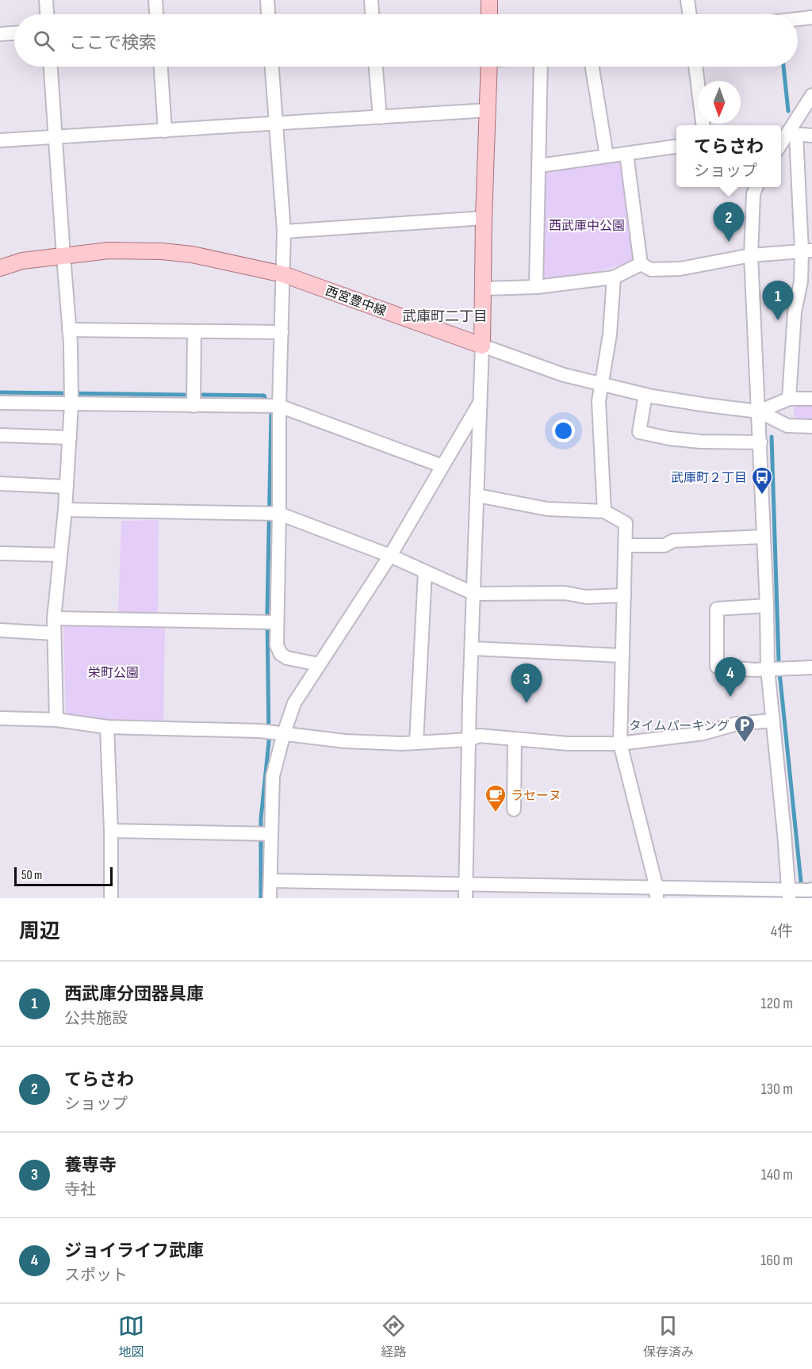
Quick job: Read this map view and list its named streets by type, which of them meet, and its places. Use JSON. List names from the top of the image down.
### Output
{
  "streets": {
    "main road": ["西宮豊中線"]
  },
  "districts": ["武庫町二丁目"],
  "parks": ["西武庫中公園", "栄町公園"],
  "places": {
    "bus stop": ["武庫町２丁目"],
    "parking": ["タイムパーキング"],
    "cafe": ["ラセーヌ"]
  },
  "scale_bar": "50 m",
  "north": "bottom",
  "page": {
    "search": "ここで検索",
    "popup": ["てらさわ", "ショップ"],
    "pins": [
      "2",
      "1",
      "4",
      "3"
    ],
    "scale": "50 m",
    "heading": ["周辺", "4件"],
    "list": [
      {
        "mark": "1",
        "name": "西武庫分団器具庫",
        "note": "公共施設",
        "value": "120 m"
      },
      {
        "mark": "2",
        "name": "てらさわ",
        "note": "ショップ",
        "value": "130 m"
      },
      {
        "mark": "3",
        "name": "養専寺",
        "note": "寺社",
        "value": "140 m"
      },
      {
        "mark": "4",
        "name": "ジョイライフ武庫",
        "note": "スポット",
        "value": "160 m"
      }
    ],
    "nav": ["地図", "経路", "保存済み"]
  }
}
